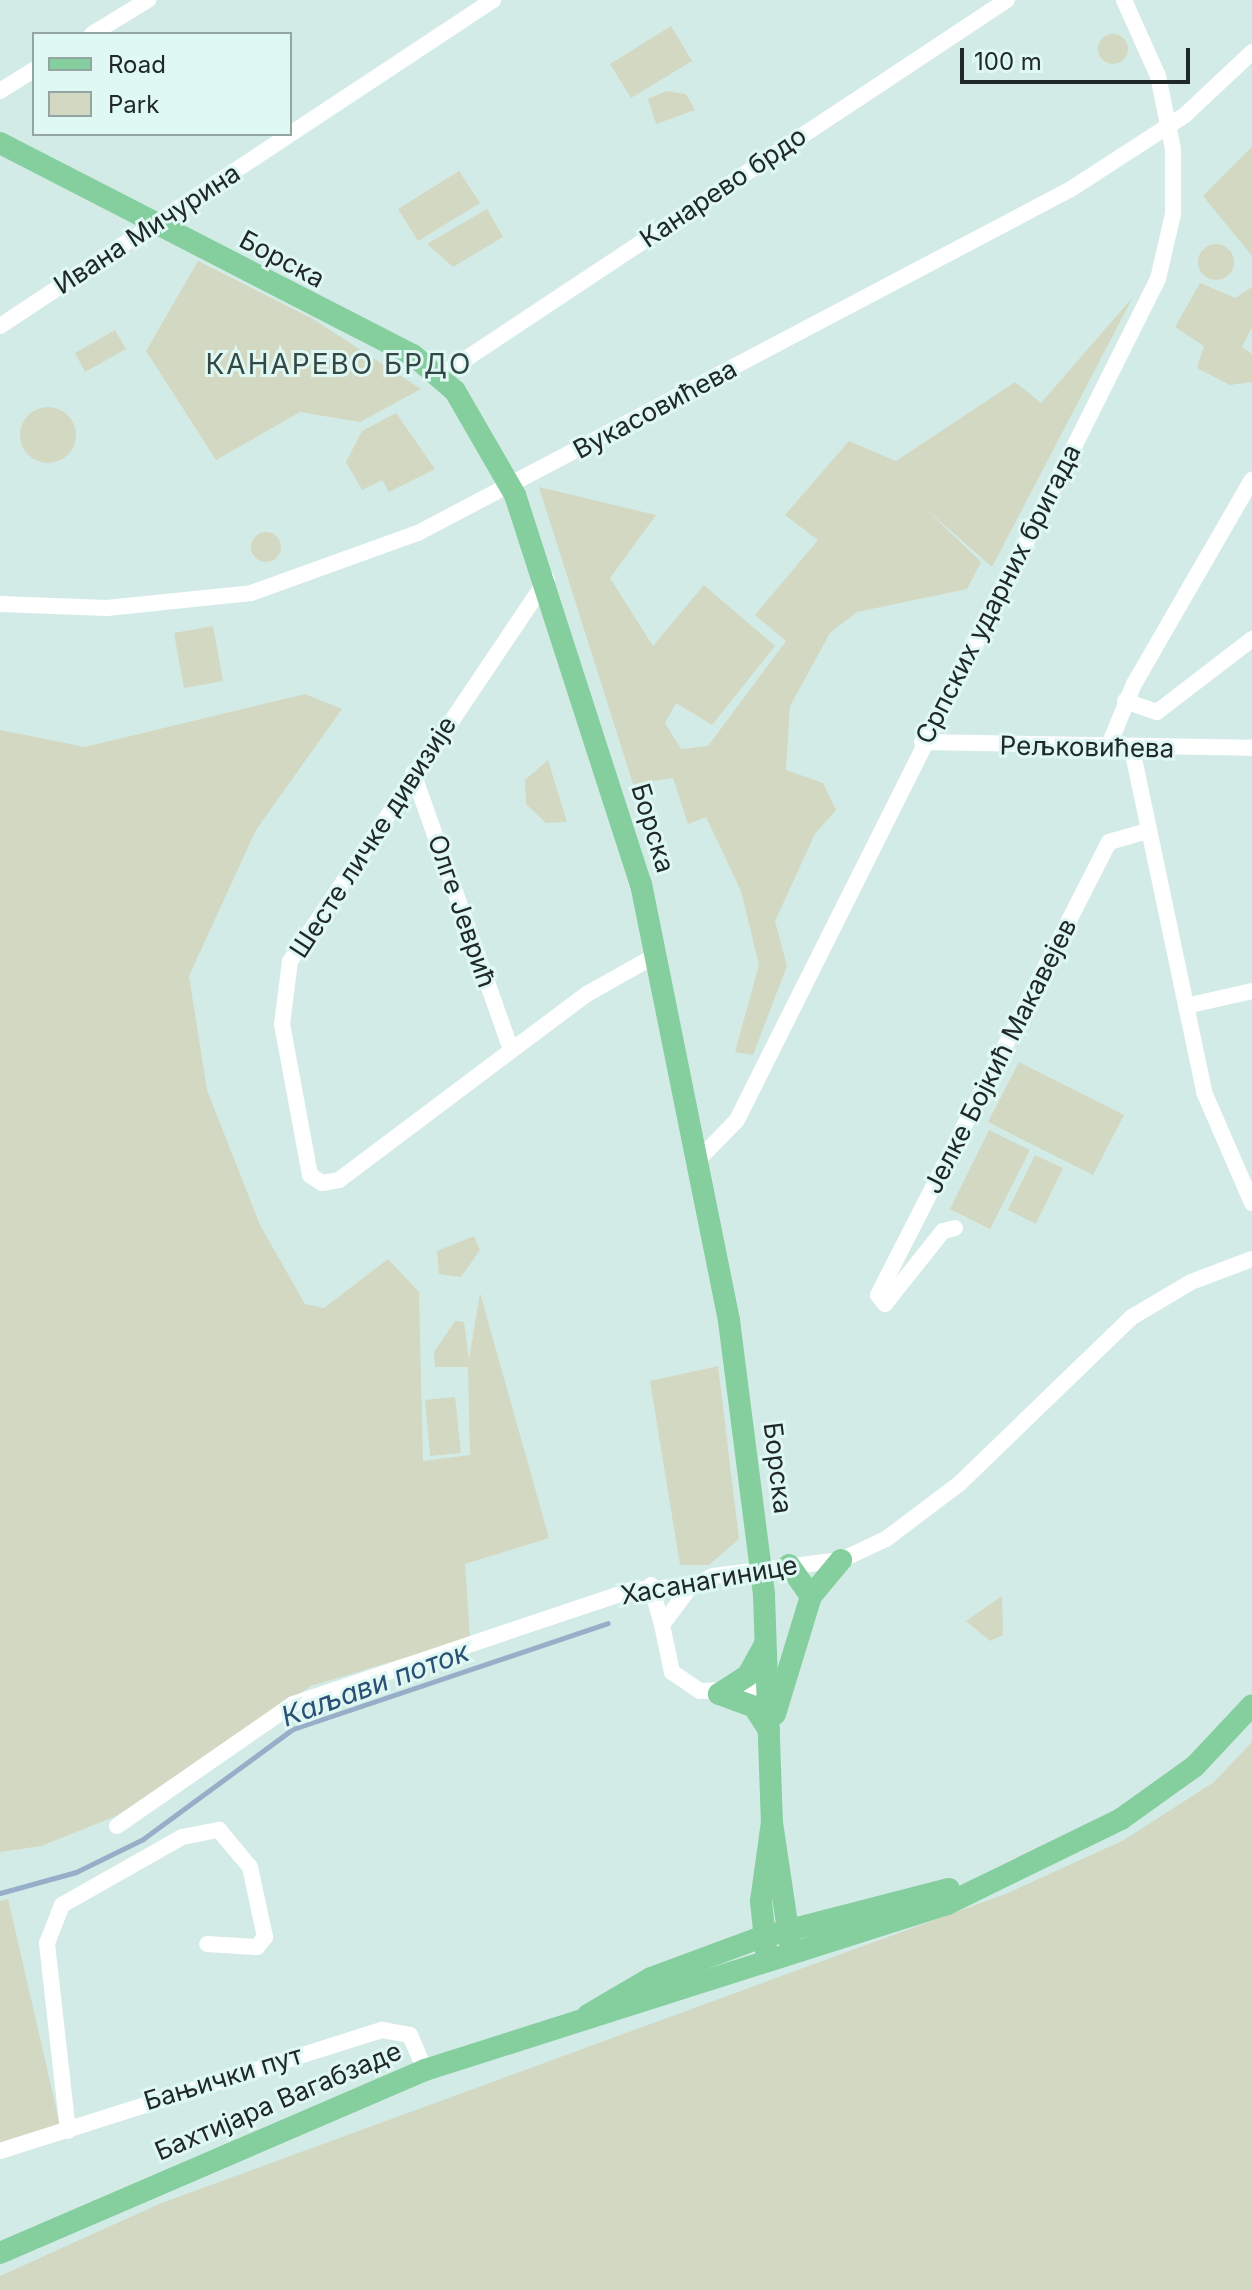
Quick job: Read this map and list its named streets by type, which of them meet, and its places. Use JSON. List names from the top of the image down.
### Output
{
  "streets": {
    "main road": ["Борска", "Бахтијара Вагабзаде"],
    "street": [
      "Канарево брдо",
      "Ивана Мичурина",
      "Вукасовићева",
      "Српских ударних бригада",
      "Рељковићева",
      "Шесте личке дивизије",
      "Олге Јеврић",
      "Јелке Бојкић Макавејев",
      "Хасанагинице",
      "Бањички пут"
    ]
  },
  "crossings": [
    ["Канарево брдо", "Борска"],
    ["Ивана Мичурина", "Борска"],
    ["Борска", "Вукасовићева"],
    ["Борска", "Српских ударних бригада"],
    ["Борска", "Шесте личке дивизије"],
    ["Борска", "Бахтијара Вагабзаде"],
    ["Вукасовићева", "Српских ударних бригада"],
    ["Српских ударних бригада", "Рељковићева"],
    ["Шесте личке дивизије", "Олге Јеврић"],
    ["Бањички пут", "Бахтијара Вагабзаде"]
  ],
  "districts": ["КАНАРЕВО БРДО"],
  "water": ["Каљави поток"],
  "legend": ["Road", "Park"],
  "scale_bar": "100 m"
}
